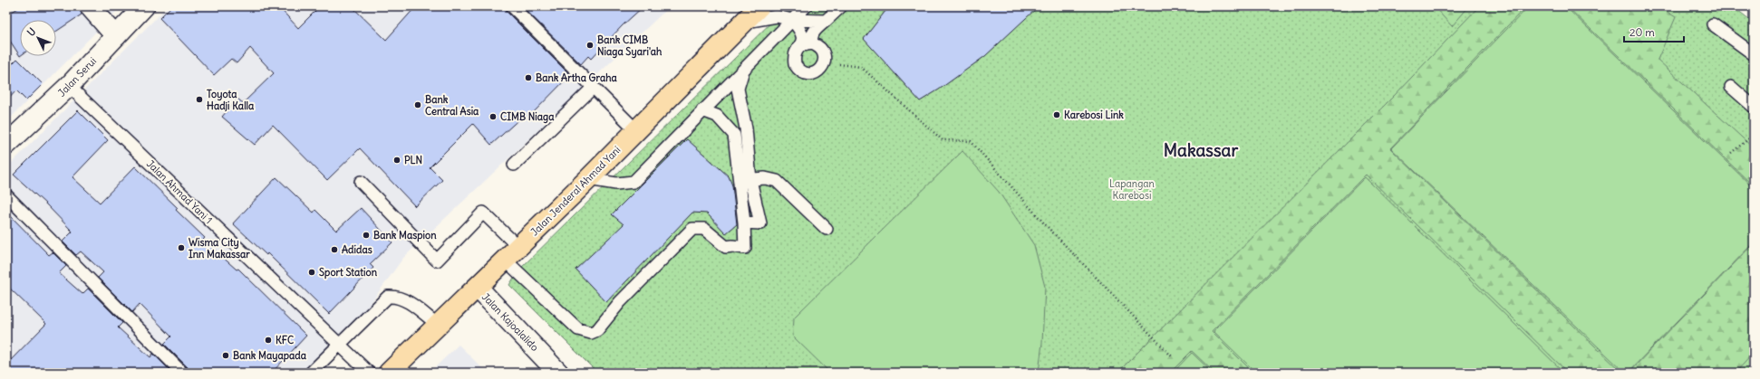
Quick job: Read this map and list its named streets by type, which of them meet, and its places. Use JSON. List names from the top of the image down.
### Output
{
  "streets": {
    "highway": ["Jalan Jenderal Ahmad Yani"],
    "street": ["Jalan Serui", "Jalan Kajoalalido"],
    "lane": ["Jalan Ahmad Yani 1"]
  },
  "crossings": [
    ["Jalan Serui", "Jalan Ahmad Yani 1"],
    ["Jalan Jenderal Ahmad Yani", "Jalan Kajoalalido"]
  ],
  "districts": ["Makassar"],
  "parks": ["Lapangan Karebosi"],
  "places": [
    "Bank CIMB Niaga Syari'ah",
    "Bank Artha Graha",
    "Toyota Hadji Kalla",
    "Bank Central Asia",
    "Karebosi Link",
    "CIMB Niaga",
    "PLN",
    "Bank Maspion",
    "Wisma City Inn Makassar",
    "Adidas",
    "Sport Station",
    "KFC",
    "Bank Mayapada"
  ],
  "scale_bar": "20 m",
  "north": "top left"
}
